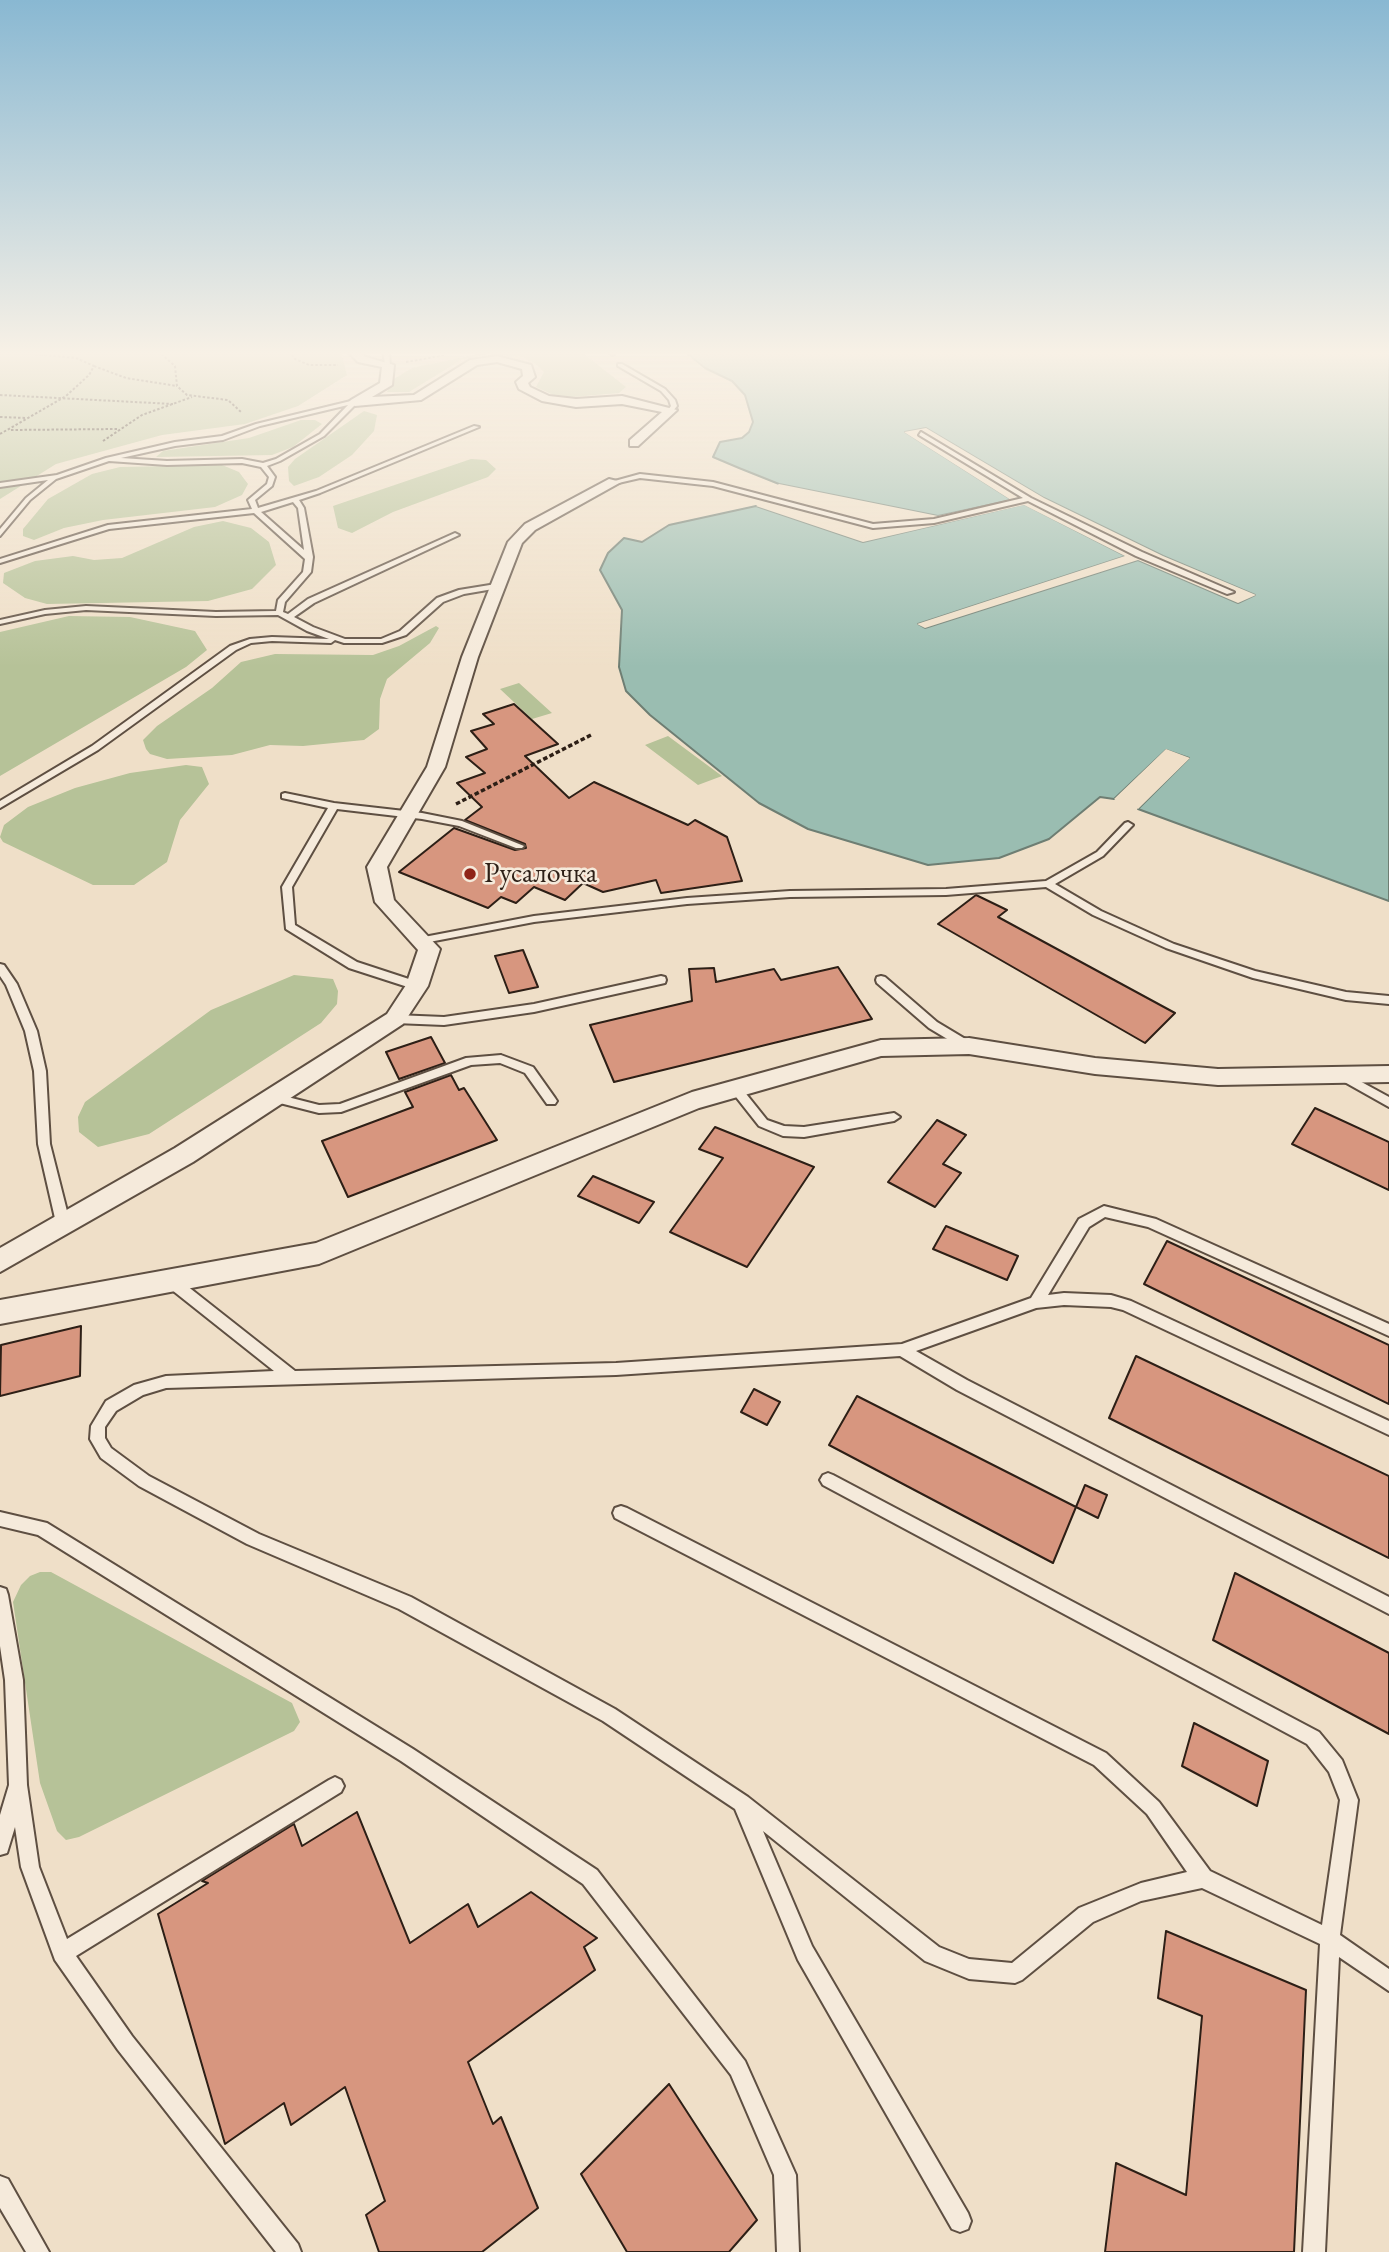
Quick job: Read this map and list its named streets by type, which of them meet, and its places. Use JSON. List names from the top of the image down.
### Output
{
  "places": ["Русалочка"]
}
